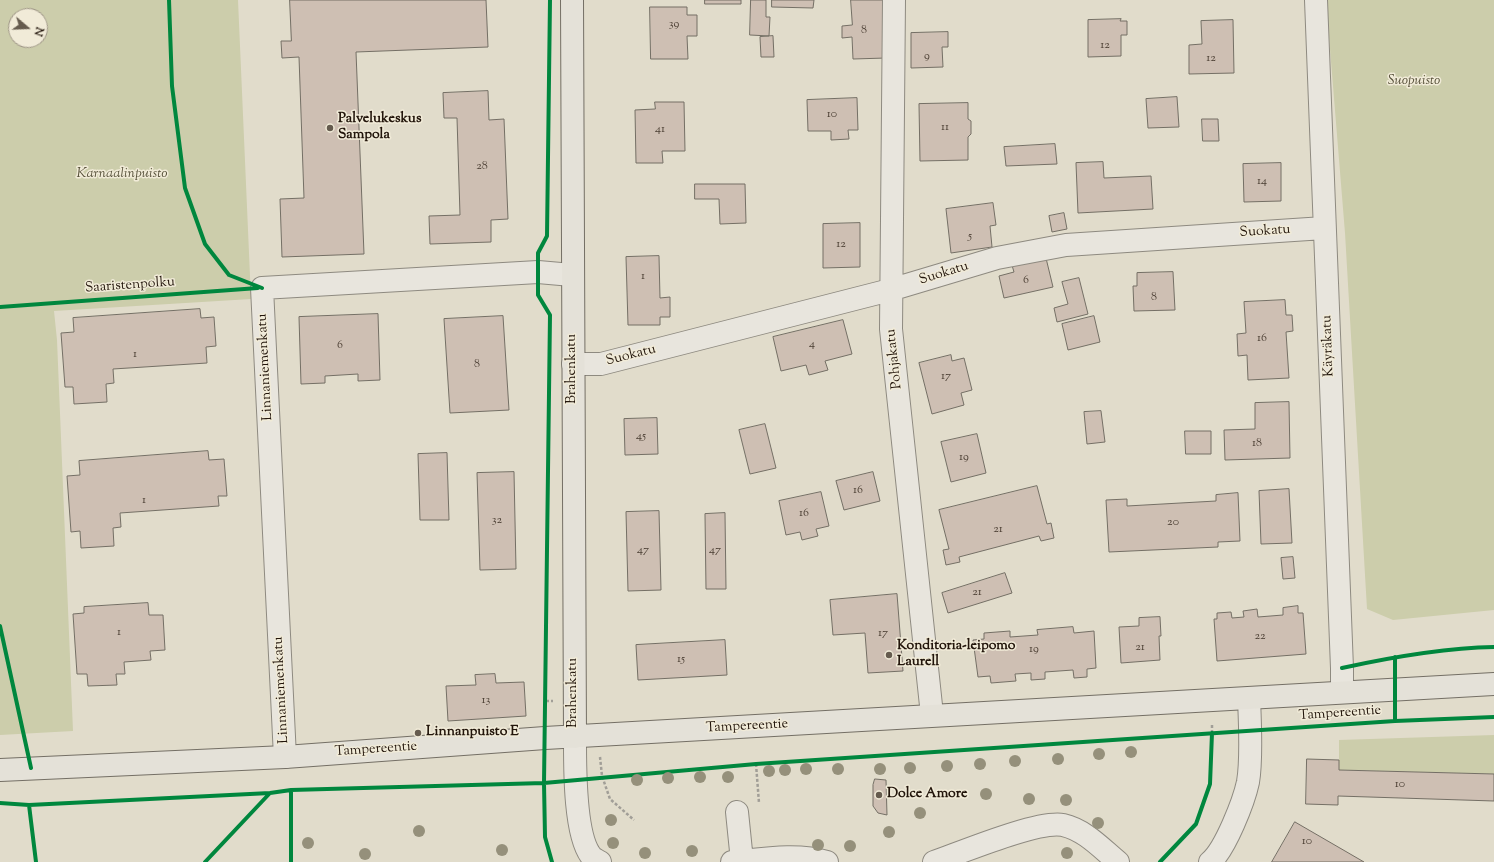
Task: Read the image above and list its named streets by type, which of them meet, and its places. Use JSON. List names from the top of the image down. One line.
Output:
{"streets":{"main road":["Brahenkatu","Tampereentie"],"street":["Suokatu","Käyräkatu","Pohjakatu","Linnaniemenkatu"],"cycle path":["Saaristenpolku"]},"crossings":[["Suokatu","Käyräkatu"],["Suokatu","Pohjakatu"],["Suokatu","Brahenkatu"],["Käyräkatu","Tampereentie"],["Pohjakatu","Tampereentie"],["Linnaniemenkatu","Brahenkatu"],["Linnaniemenkatu","Tampereentie"],["Brahenkatu","Tampereentie"]],"parks":["Suopuisto","Karnaalinpuisto"],"places":["Palvelukeskus Sampola","Konditoria-leipomo Laurell","Linnanpuisto E","Dolce Amore"],"house_numbers":["39","8","12","9","12","10","11","41","28","14","5","12","1","6","8","16","4","6","1","8","17","45","18","19","16","1","16","32","20","21","47","47","21","1","17","22","21","19","15","13","10","10"],"north":"right"}
